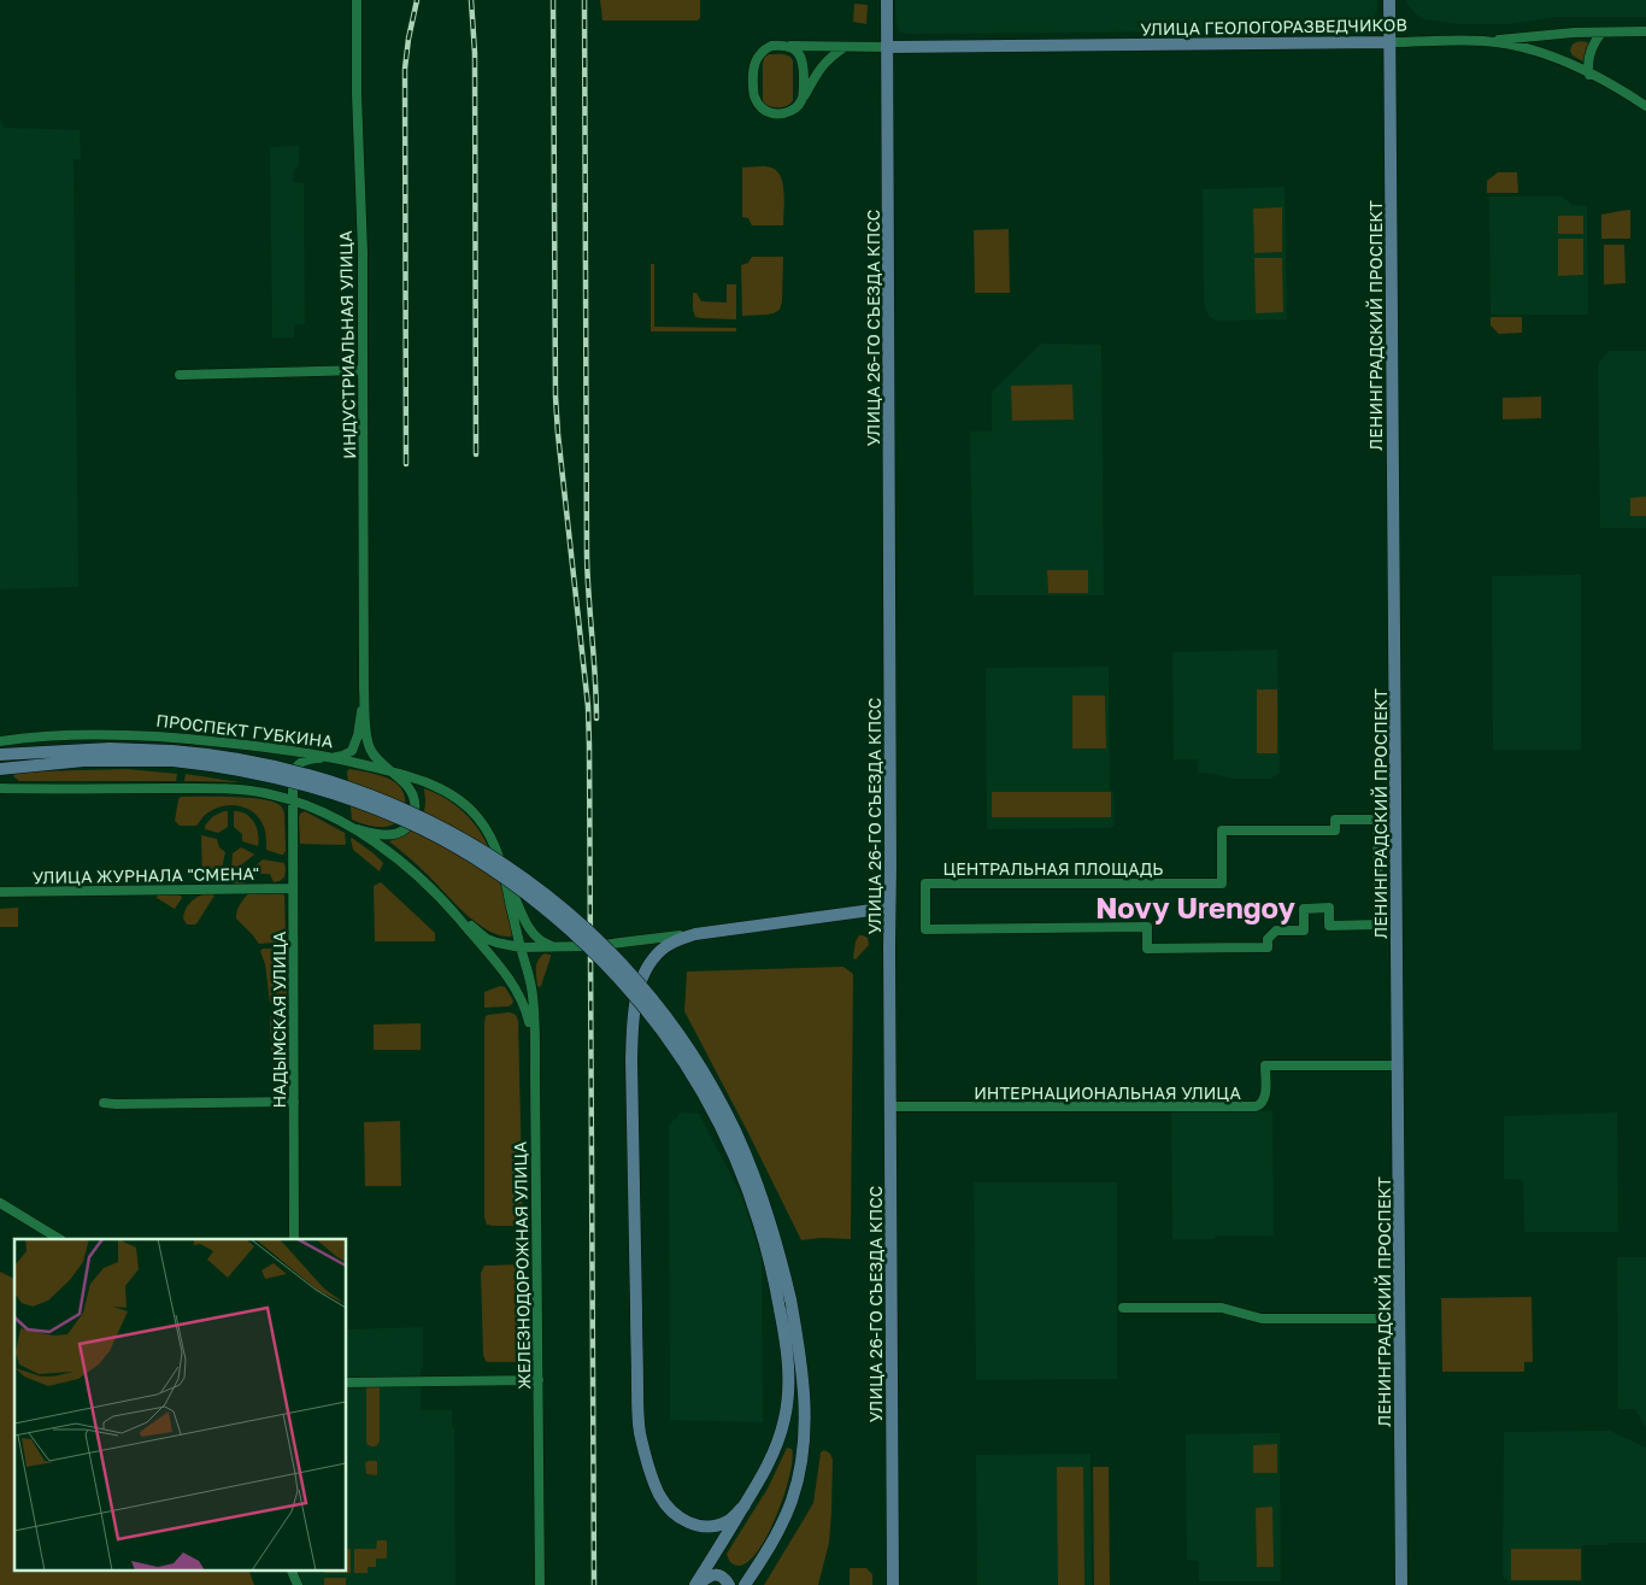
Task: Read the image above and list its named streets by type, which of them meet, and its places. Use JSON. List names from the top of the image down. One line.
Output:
{"streets":{"main road":["УЛИЦА ГЕОЛОГОРАЗВЕДЧИКОВ","ЛЕНИНГРАДСКИЙ ПРОСПЕКТ","УЛИЦА 26-ГО СЪЕЗДА КПСС"],"street":["ИНДУСТРИАЛЬНАЯ УЛИЦА","ПРОСПЕКТ ГУБКИНА","ЦЕНТРАЛЬНАЯ ПЛОЩАДЬ","УЛИЦА ЖУРНАЛА \"СМЕНА\"","НАДЫМСКАЯ УЛИЦА","ИНТЕРНАЦИОНАЛЬНАЯ УЛИЦА","ЖЕЛЕЗНОДОРОЖНАЯ УЛИЦА"]},"crossings":[["УЛИЦА ГЕОЛОГОРАЗВЕДЧИКОВ","ЛЕНИНГРАДСКИЙ ПРОСПЕКТ"],["УЛИЦА ГЕОЛОГОРАЗВЕДЧИКОВ","УЛИЦА 26-ГО СЪЕЗДА КПСС"],["ЛЕНИНГРАДСКИЙ ПРОСПЕКТ","ИНТЕРНАЦИОНАЛЬНАЯ УЛИЦА"],["УЛИЦА 26-ГО СЪЕЗДА КПСС","ИНТЕРНАЦИОНАЛЬНАЯ УЛИЦА"],["ИНДУСТРИАЛЬНАЯ УЛИЦА","ПРОСПЕКТ ГУБКИНА"],["ИНДУСТРИАЛЬНАЯ УЛИЦА","НАДЫМСКАЯ УЛИЦА"],["ПРОСПЕКТ ГУБКИНА","НАДЫМСКАЯ УЛИЦА"],["ПРОСПЕКТ ГУБКИНА","ЖЕЛЕЗНОДОРОЖНАЯ УЛИЦА"],["УЛИЦА ЖУРНАЛА \"СМЕНА\"","НАДЫМСКАЯ УЛИЦА"]],"districts":["Novy Urengoy"]}
